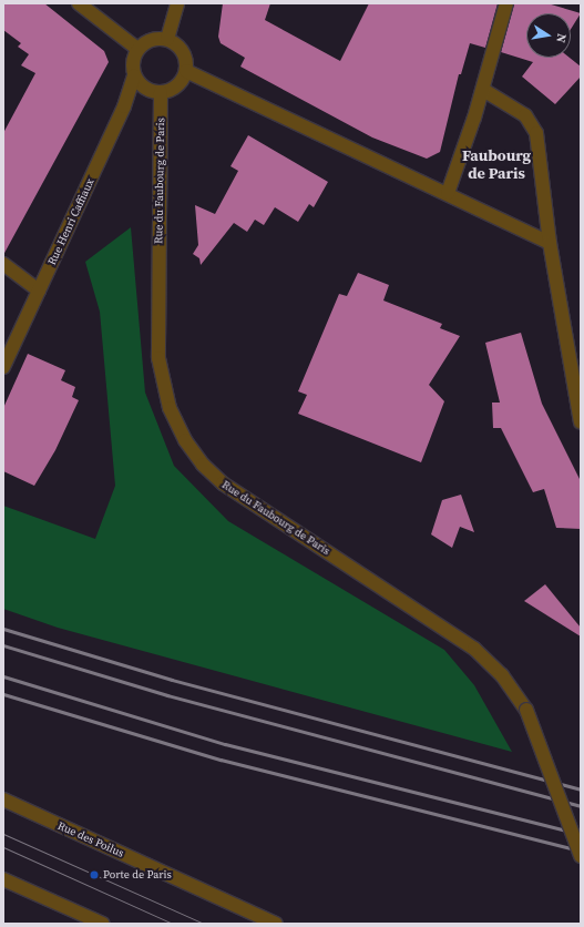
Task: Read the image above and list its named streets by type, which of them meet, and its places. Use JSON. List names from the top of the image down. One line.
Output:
{"streets":{"street":["Rue du Faubourg de Paris","Rue Henri Caffiaux","Rue des Poilus"]},"crossings":[["Rue du Faubourg de Paris","Rue Henri Caffiaux"]],"districts":["Faubourg de Paris"],"places":["Porte de Paris"],"north":"right"}
